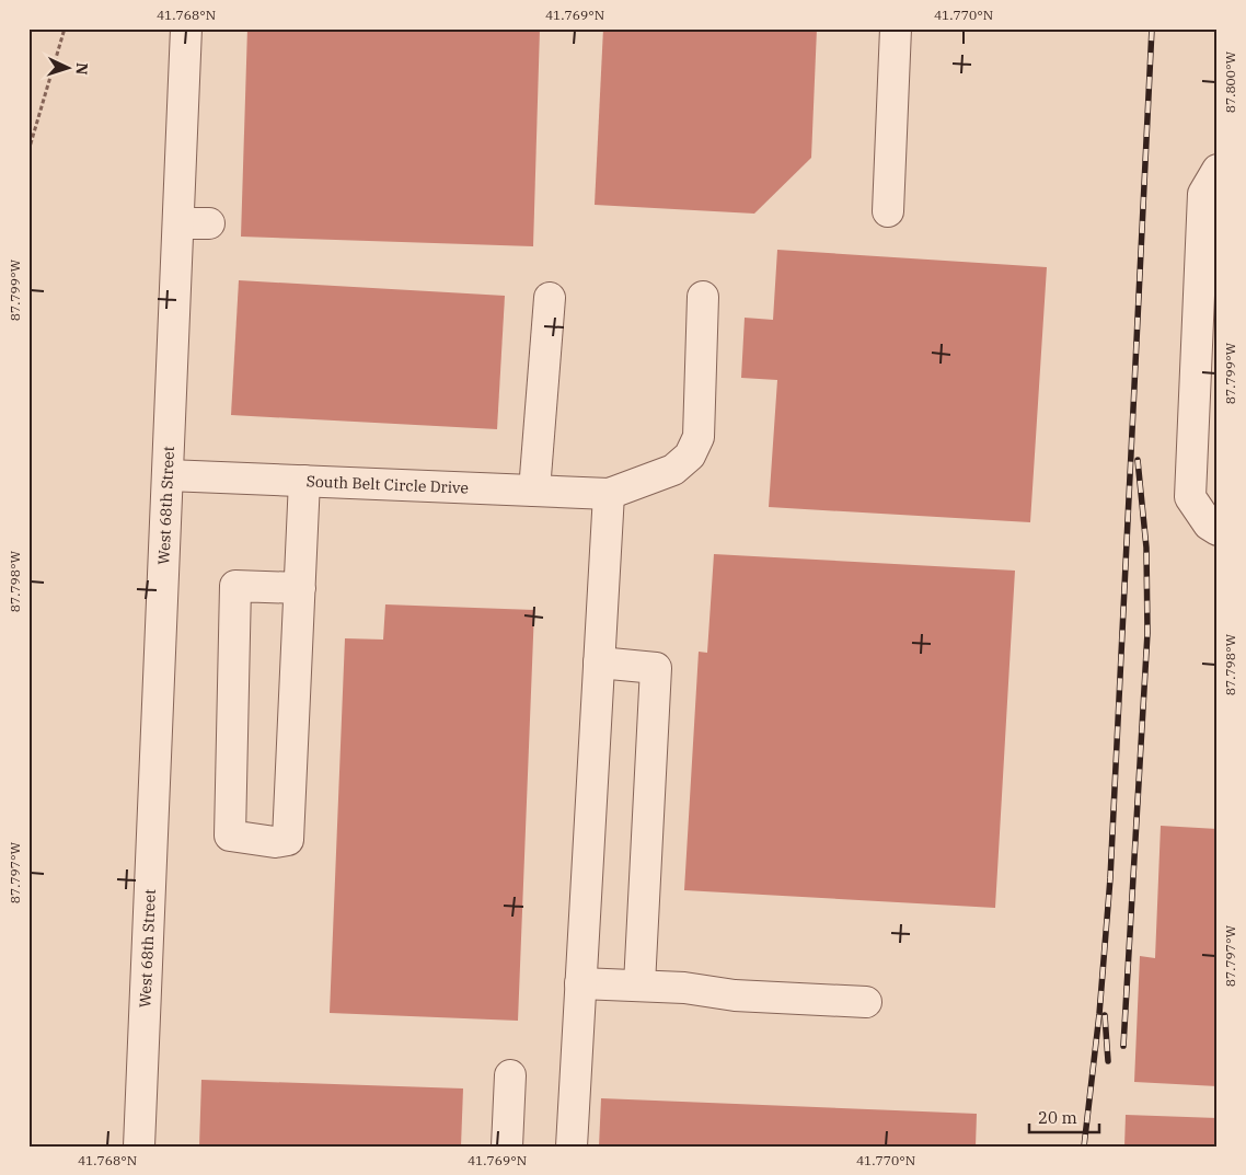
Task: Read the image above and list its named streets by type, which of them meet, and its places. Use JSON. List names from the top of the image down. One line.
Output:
{"streets":{"street":["South Belt Circle Drive","West 68th Street"]},"crossings":[["South Belt Circle Drive","West 68th Street"]],"scale_bar":"20 m","north":"right","coordinates":["41.768°N","41.769°N","41.770°N","87.800°W","87.799°W","87.798°W","87.797°W"]}
